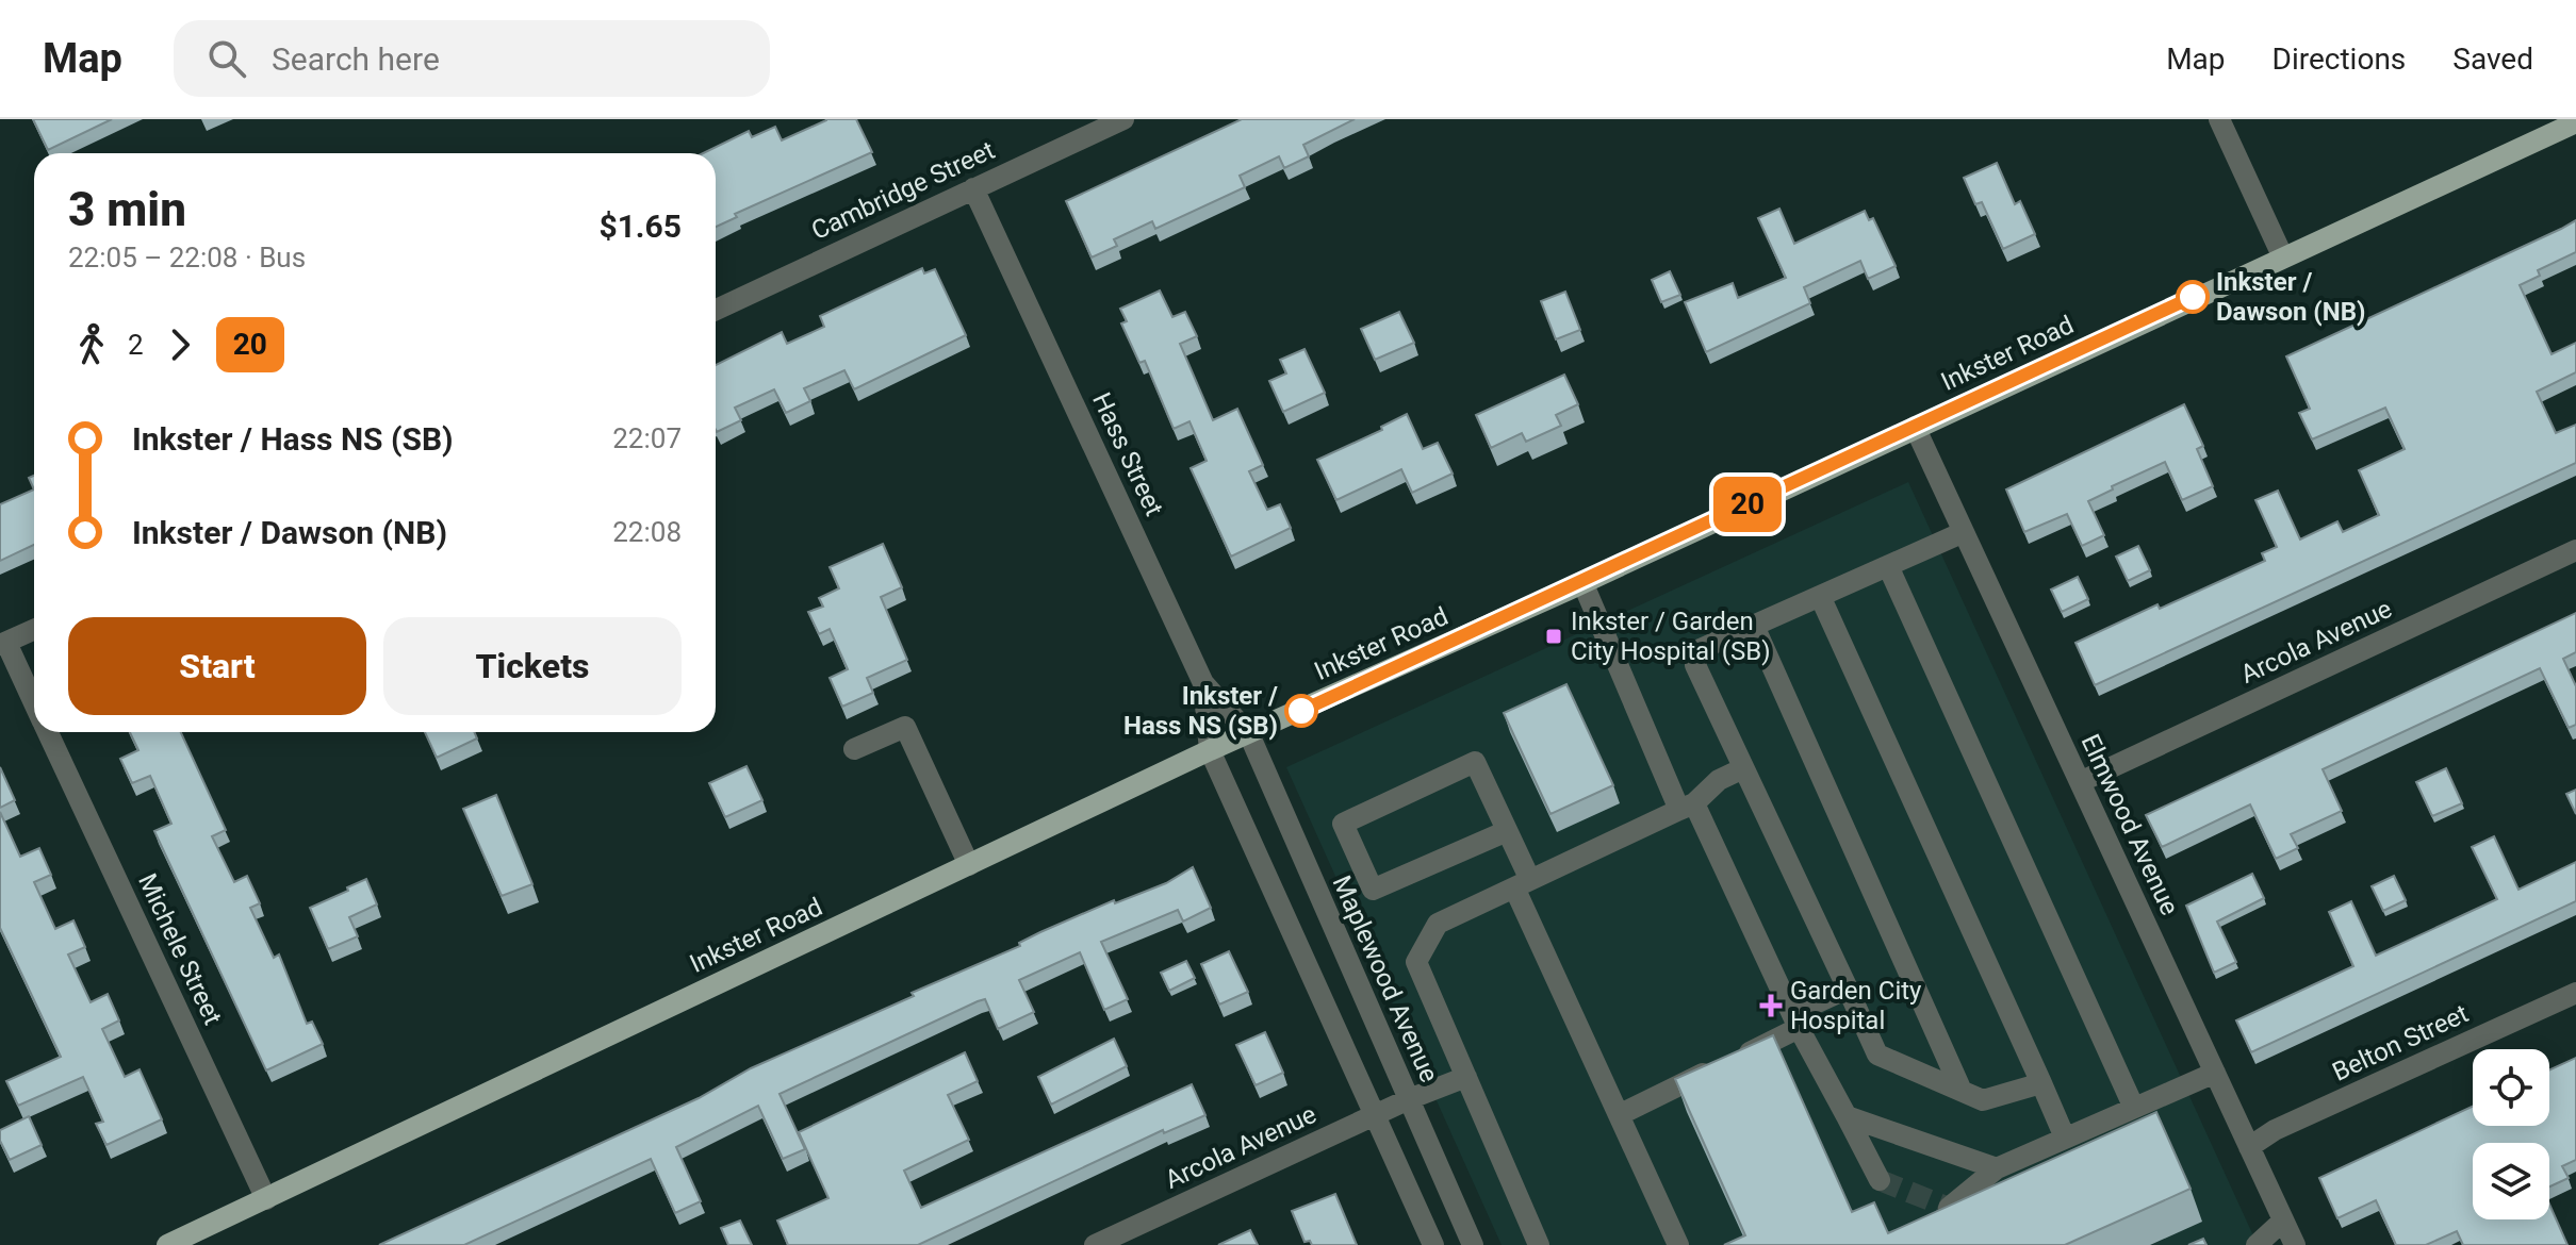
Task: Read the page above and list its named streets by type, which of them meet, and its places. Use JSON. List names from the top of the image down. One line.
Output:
{"streets":{"main road":["Inkster Road"],"street":["Cambridge Street","Hass Street","Arcola Avenue","Elmwood Avenue","Michele Street","Maplewood Avenue","Belton Street"]},"crossings":[["Cambridge Street","Hass Street"],["Inkster Road","Hass Street"],["Inkster Road","Elmwood Avenue"],["Inkster Road","Michele Street"],["Inkster Road","Maplewood Avenue"],["Hass Street","Maplewood Avenue"],["Arcola Avenue","Elmwood Avenue"],["Arcola Avenue","Maplewood Avenue"],["Elmwood Avenue","Belton Street"]],"places":{"other":["Inkster / Dawson (NB)","Inkster / Hass NS (SB)"],"transit":["Inkster / Garden City Hospital (SB)"],"health":["Garden City Hospital"]},"lines":["bus line 20"],"page":{"header":"Map","search":"Search here","nav":["Map","Directions","Saved"],"on_map":"20","heading":["3 min","22:05 – 22:08 · Bus","$1.65"],"legs":["2","20"],"list":[{"name":"Inkster / Hass NS (SB)","value":"22:07"},{"name":"Inkster / Dawson (NB)","value":"22:08"}],"buttons":["Start","Tickets"]}}
